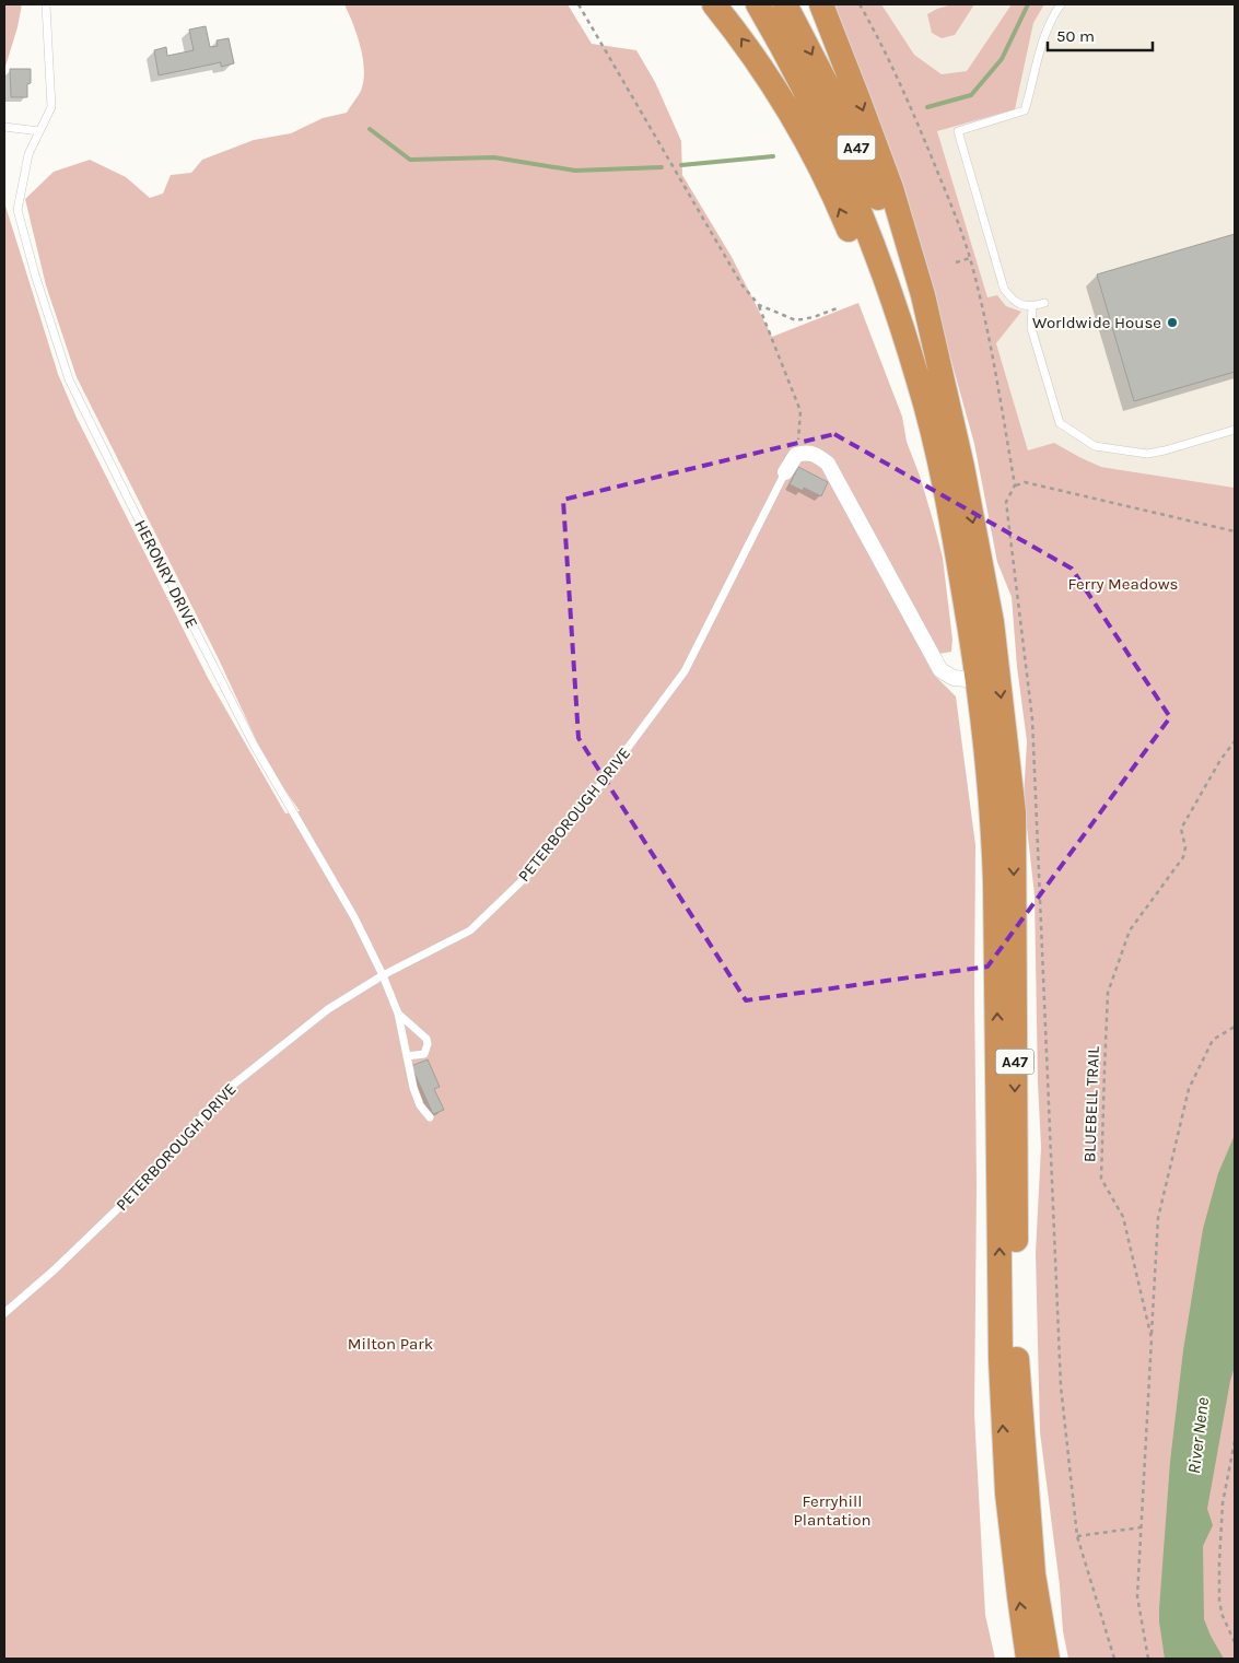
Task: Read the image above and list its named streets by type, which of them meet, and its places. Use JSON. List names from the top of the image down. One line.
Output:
{"streets":{"highway":["A47"],"lane":["HERONRY DRIVE","PETERBOROUGH DRIVE"],"path":["BLUEBELL TRAIL"]},"crossings":[["HERONRY DRIVE","PETERBOROUGH DRIVE"]],"water":["River Nene"],"parks":["Ferry Meadows","Milton Park","Ferryhill Plantation"],"places":["Worldwide House"],"scale_bar":"50 m"}
